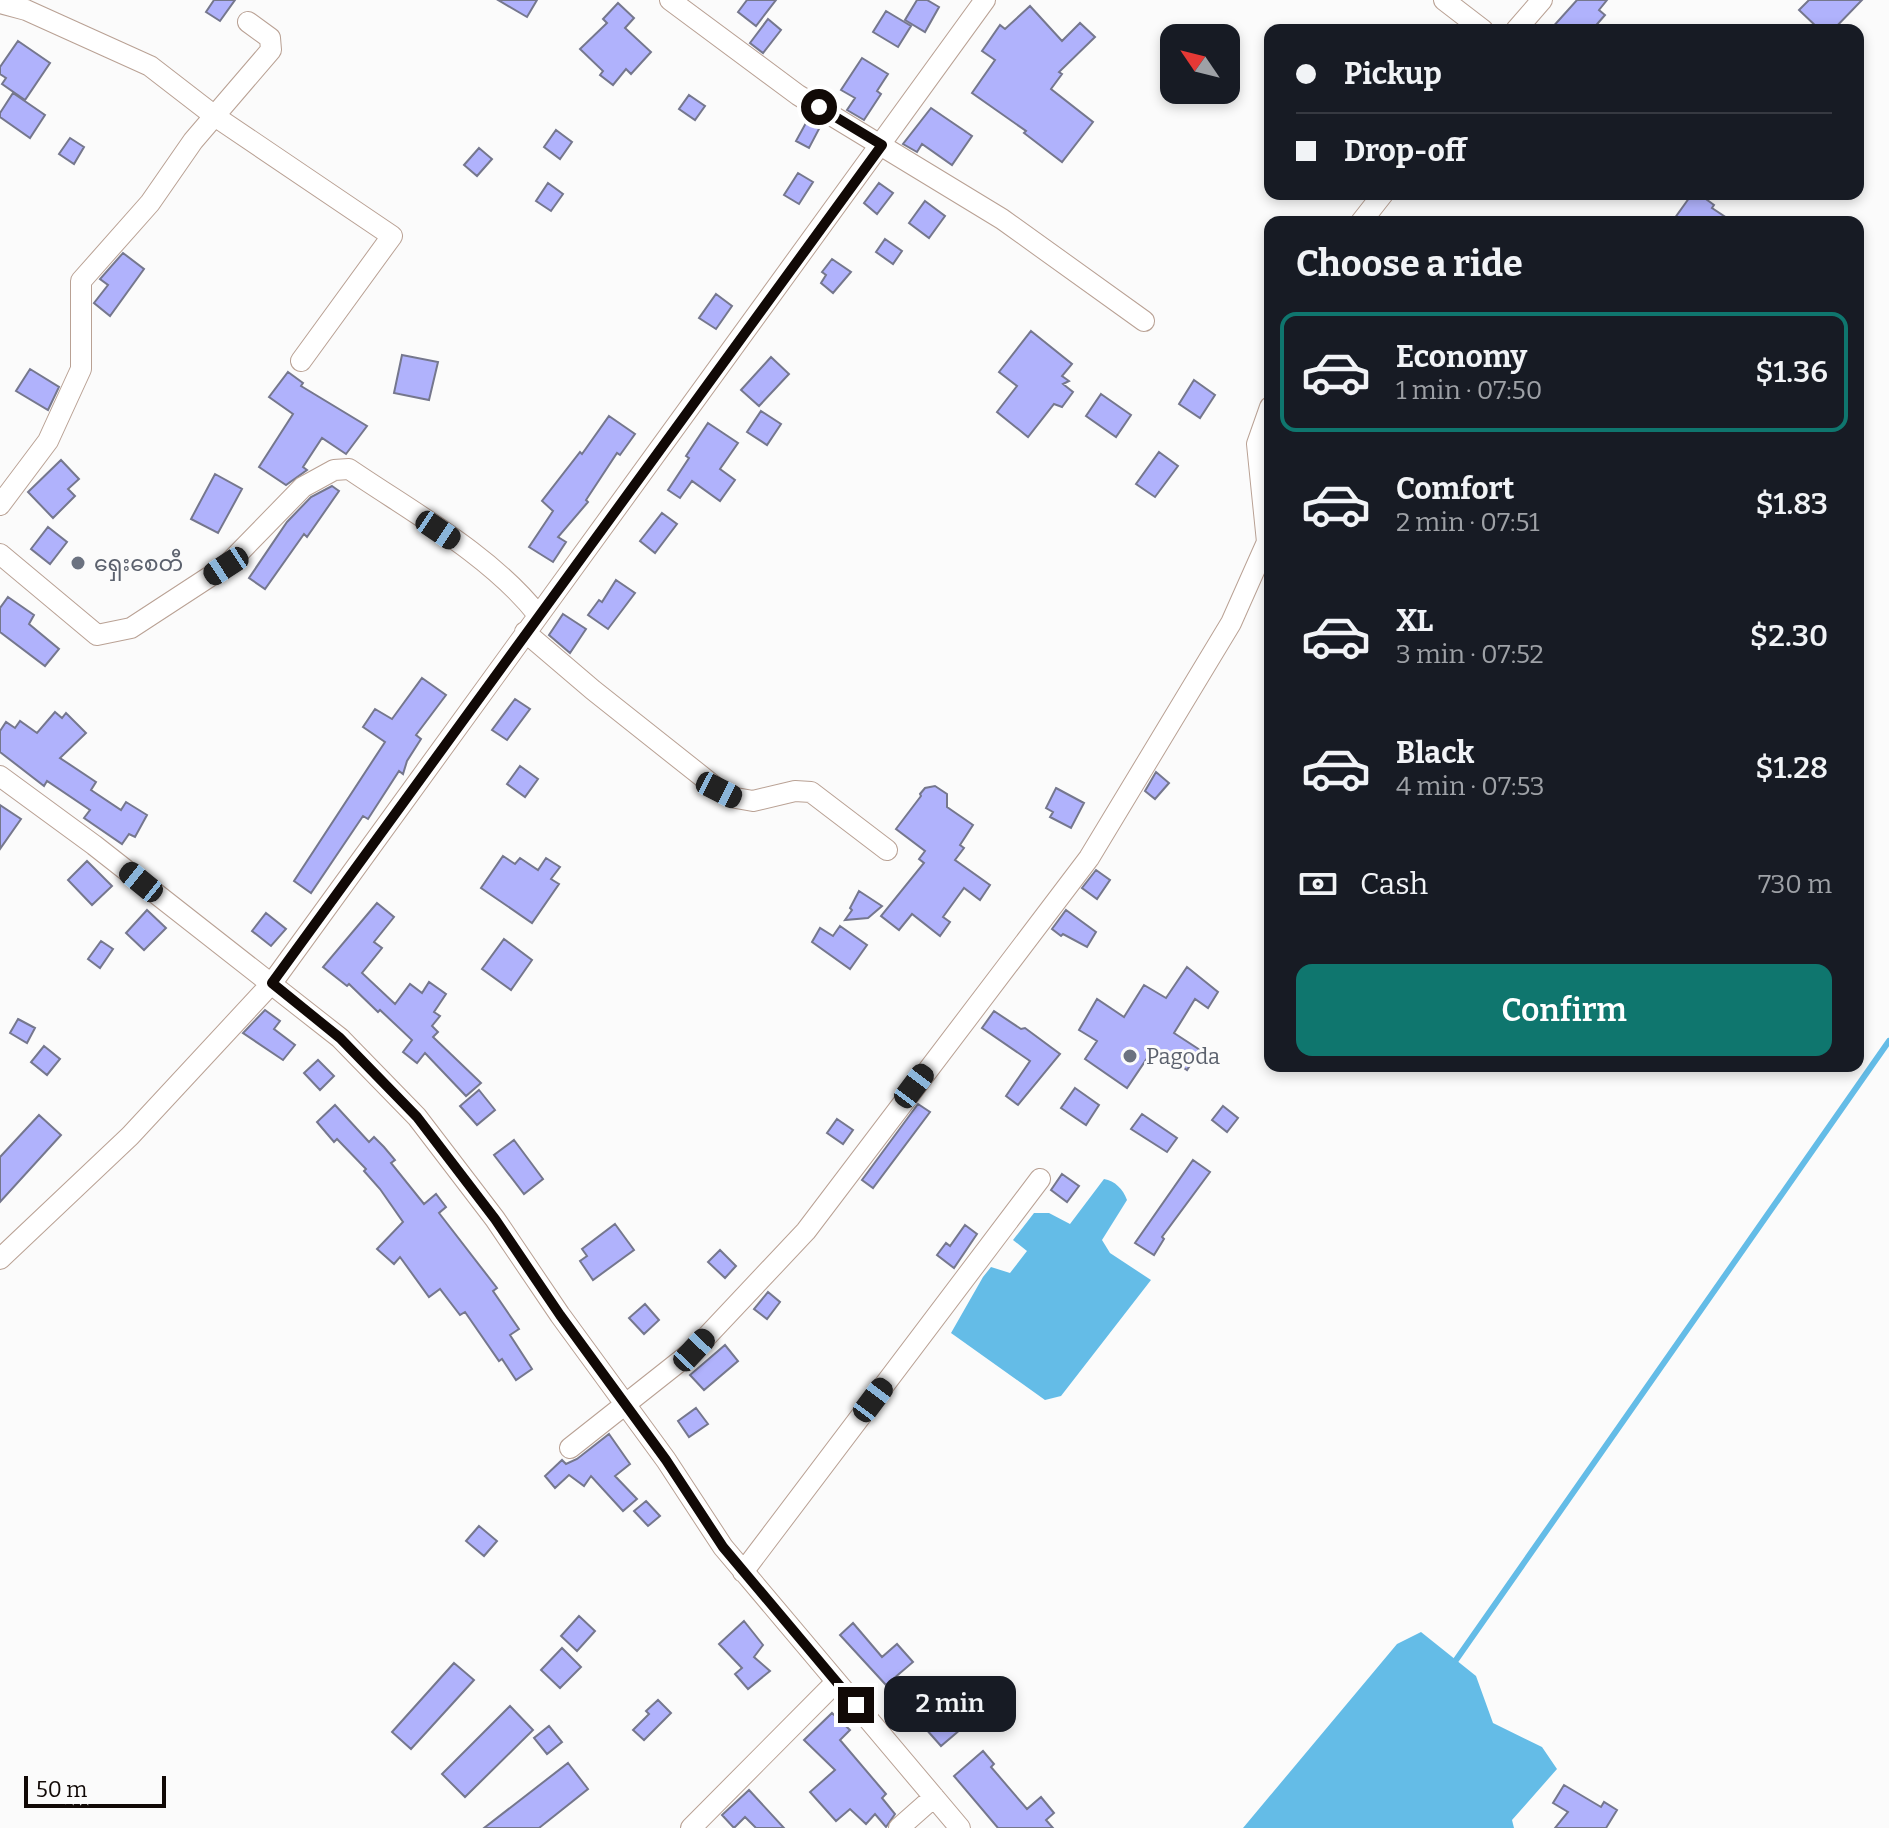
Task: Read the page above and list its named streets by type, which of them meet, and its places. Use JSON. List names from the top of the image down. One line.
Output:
{"places":["ရှေးစေတီ","Pagoda"],"scale_bar":"50 m","north":"top left","page":{"banner":["Pickup","Drop-off"],"heading":"Choose a ride","list":[{"name":"Economy","note":"1 min · 07:50","value":"$1.36"},{"name":"Comfort","note":"2 min · 07:51","value":"$1.83"},{"name":"XL","note":"3 min · 07:52","value":"$2.30"},{"name":"Black","note":"4 min · 07:53","value":"$1.28"}],"pay":["Cash","730 m"],"buttons":"Confirm","bubble":"2 min","scale":"50 m"}}
